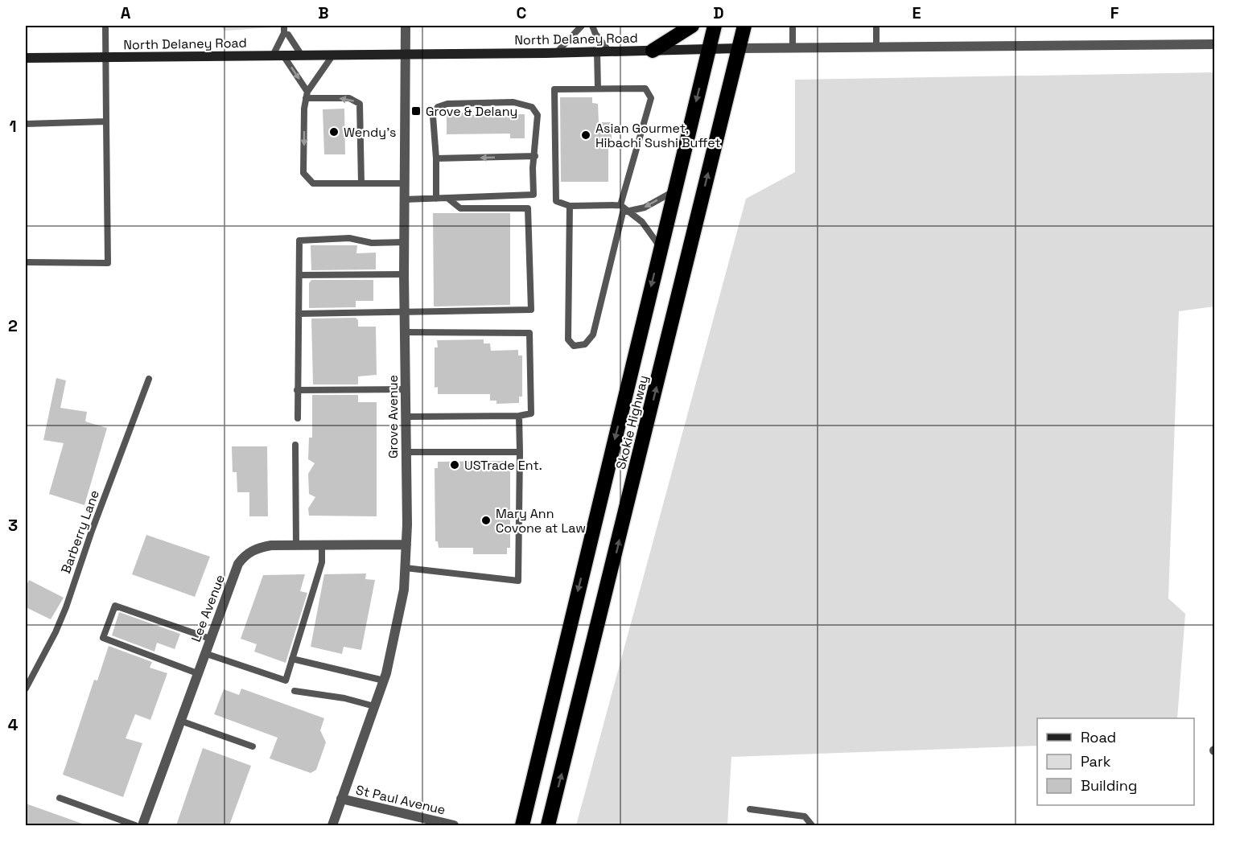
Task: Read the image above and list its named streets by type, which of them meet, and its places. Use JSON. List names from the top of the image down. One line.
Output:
{"streets":{"highway":["Skokie Highway"],"street":["North Delaney Road","Grove Avenue","Lee Avenue","St Paul Avenue"],"lane":["Barberry Lane"]},"crossings":[["North Delaney Road","Grove Avenue"],["North Delaney Road","Skokie Highway"],["Grove Avenue","Lee Avenue"],["Grove Avenue","St Paul Avenue"]],"places":{"transit":["Grove & Delany"],"other":["Wendy's","Asian Gourmet, Hibachi Sushi Buffet","USTrade Ent.","Mary Ann Covone at Law"]},"legend":["Road","Park","Building"],"grid":{"columns":["A","B","C","D","E","F"],"rows":["1","2","3","4"]}}
